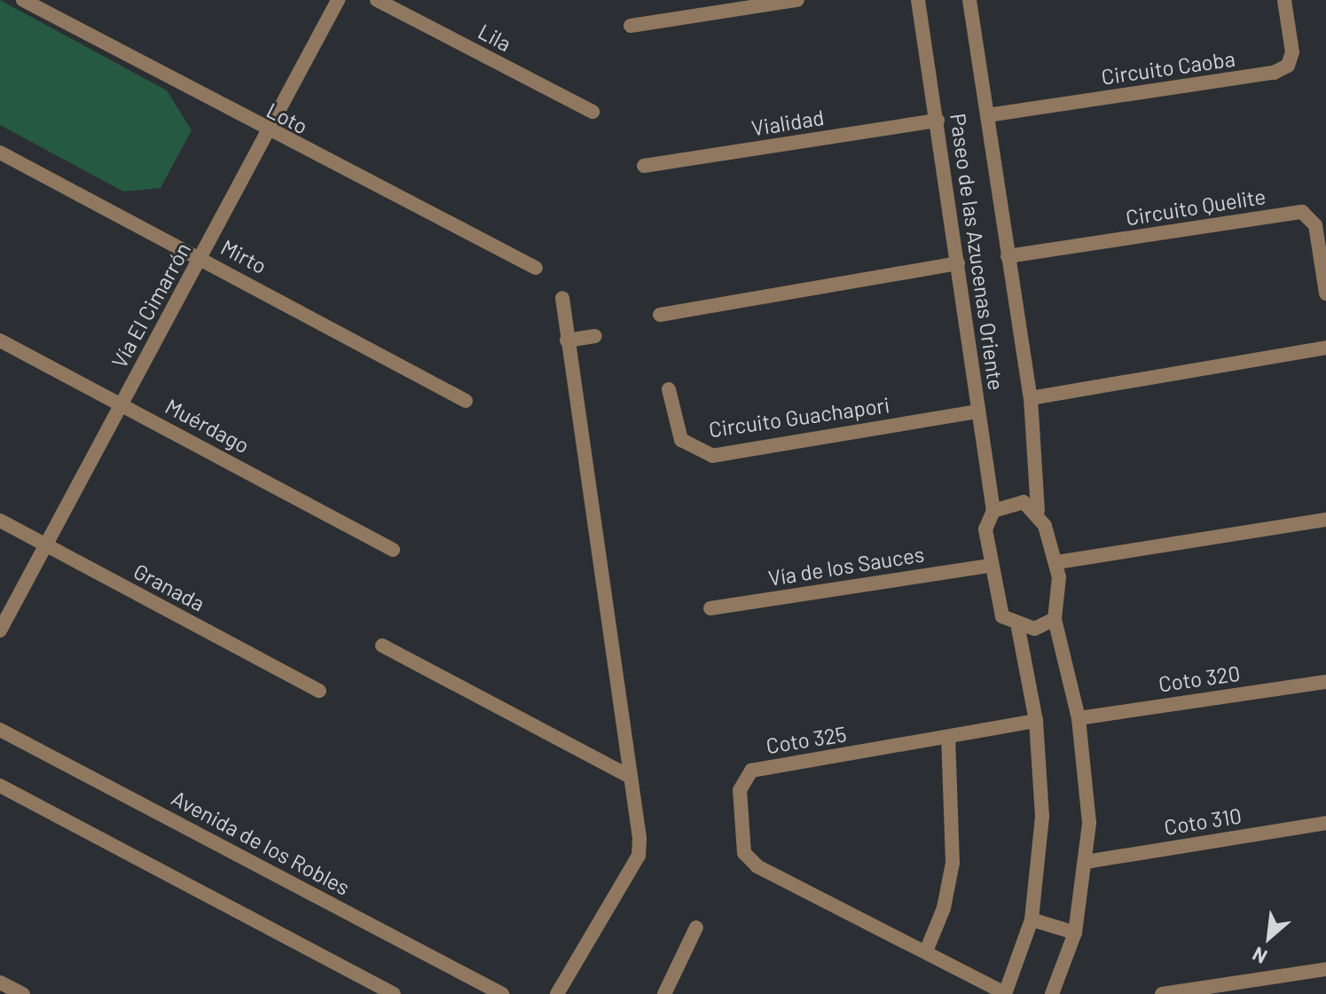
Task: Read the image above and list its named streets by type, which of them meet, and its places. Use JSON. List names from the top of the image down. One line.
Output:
{"streets":{"street":["Lila","Circuito Caoba","Loto","Vialidad","Circuito Quelite","Paseo de las Azucenas Oriente","Mirto","Vía El Cimarrón","Circuito Guachapori","Muérdago","Vía de los Sauces","Granada","Coto 320","Coto 325","Coto 310","Avenida de los Robles"]},"crossings":[["Circuito Caoba","Paseo de las Azucenas Oriente"],["Loto","Vía El Cimarrón"],["Vialidad","Paseo de las Azucenas Oriente"],["Circuito Quelite","Paseo de las Azucenas Oriente"],["Paseo de las Azucenas Oriente","Circuito Guachapori"],["Mirto","Vía El Cimarrón"],["Vía El Cimarrón","Muérdago"],["Vía El Cimarrón","Granada"]],"north":"bottom left"}
